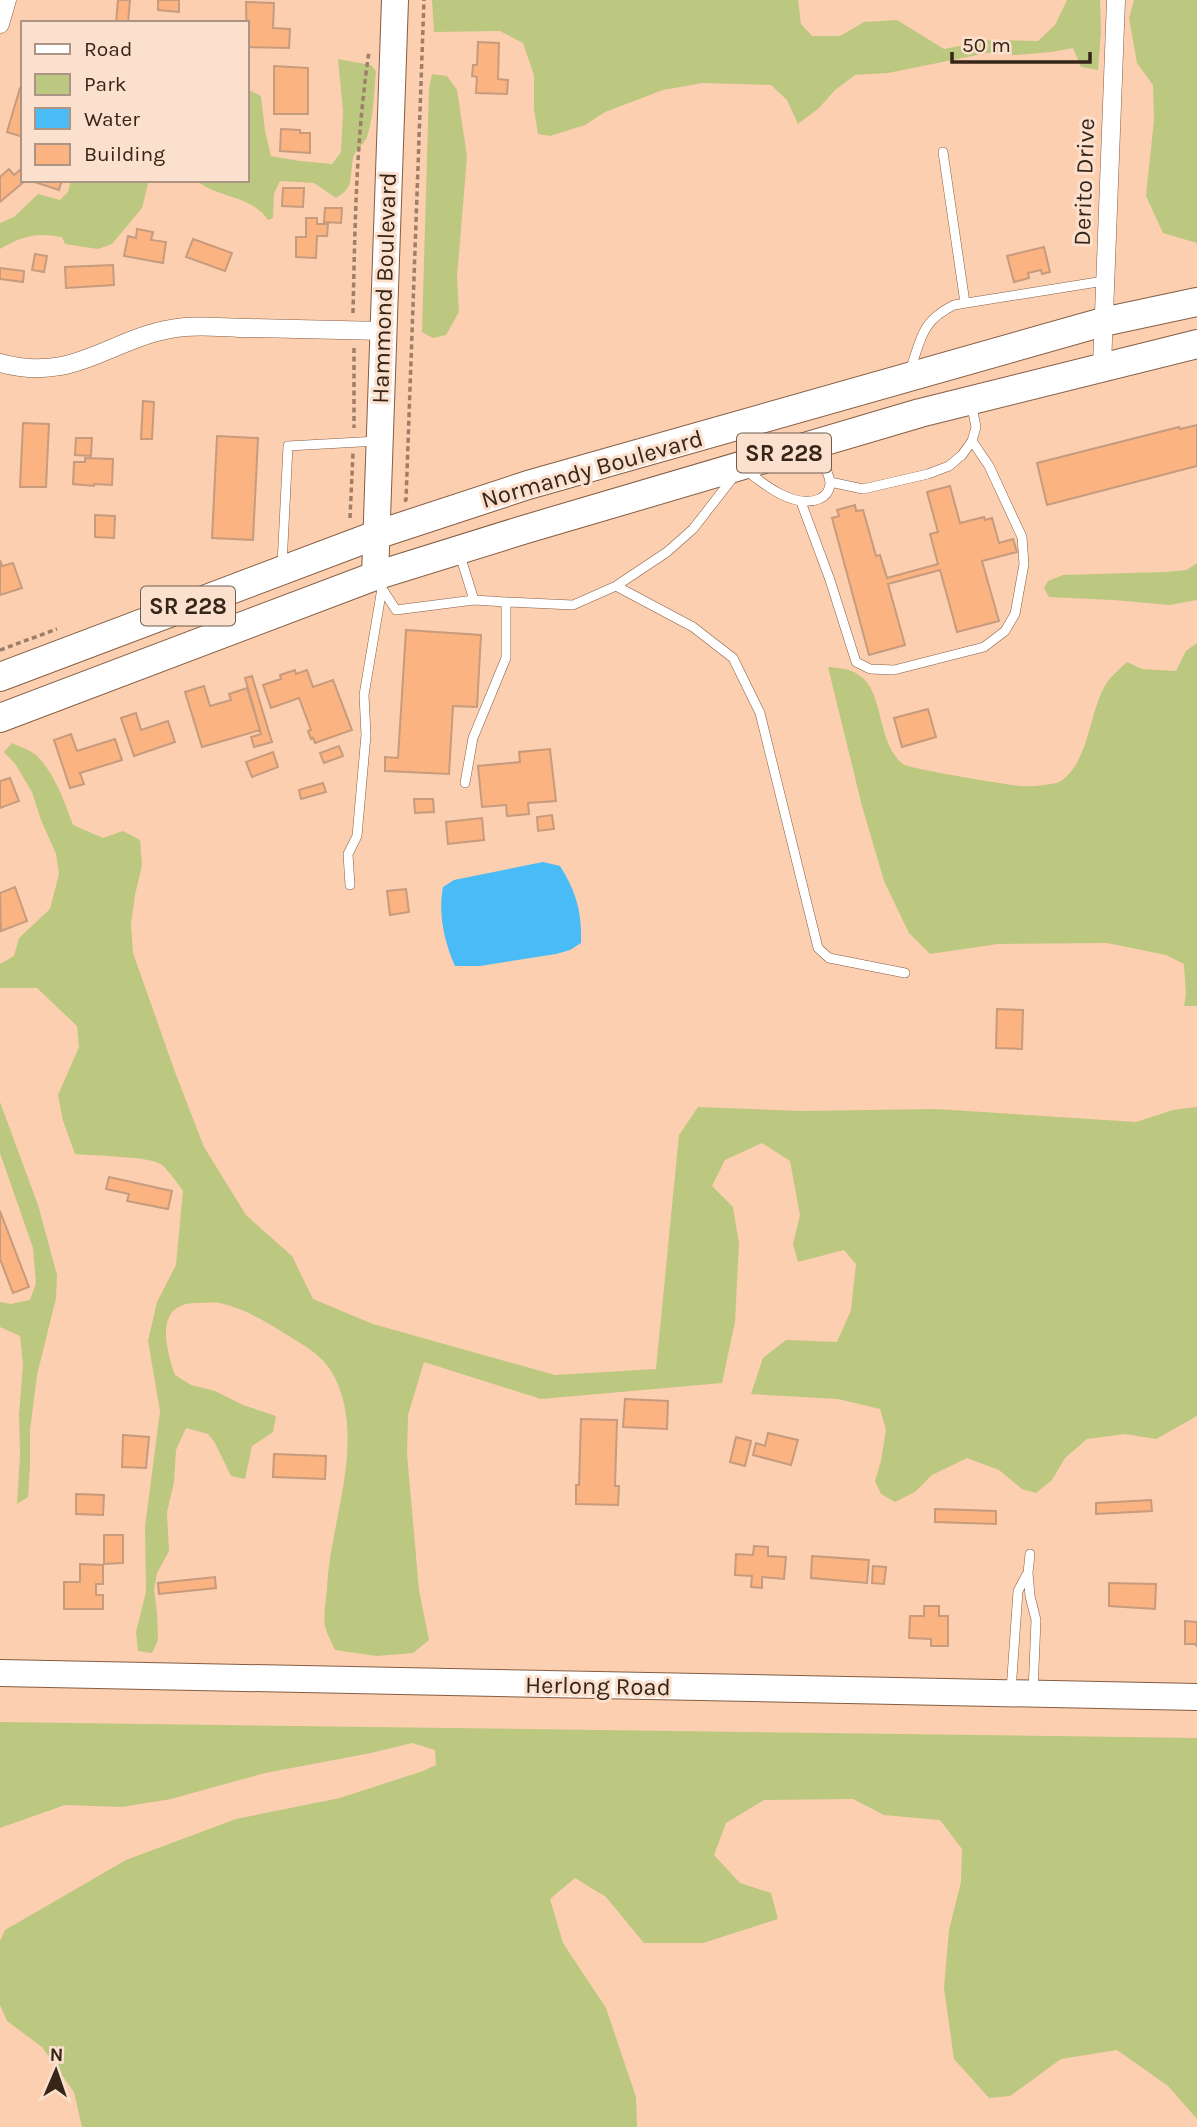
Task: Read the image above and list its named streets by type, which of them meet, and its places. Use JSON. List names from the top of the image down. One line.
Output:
{"streets":{"main road":["SR 228","Normandy Boulevard"],"street":["Derito Drive","Hammond Boulevard","Herlong Road"]},"crossings":[["Derito Drive","Normandy Boulevard"],["Hammond Boulevard","Normandy Boulevard"]],"legend":["Road","Park","Water","Building"],"scale_bar":"50 m","north":"top"}
